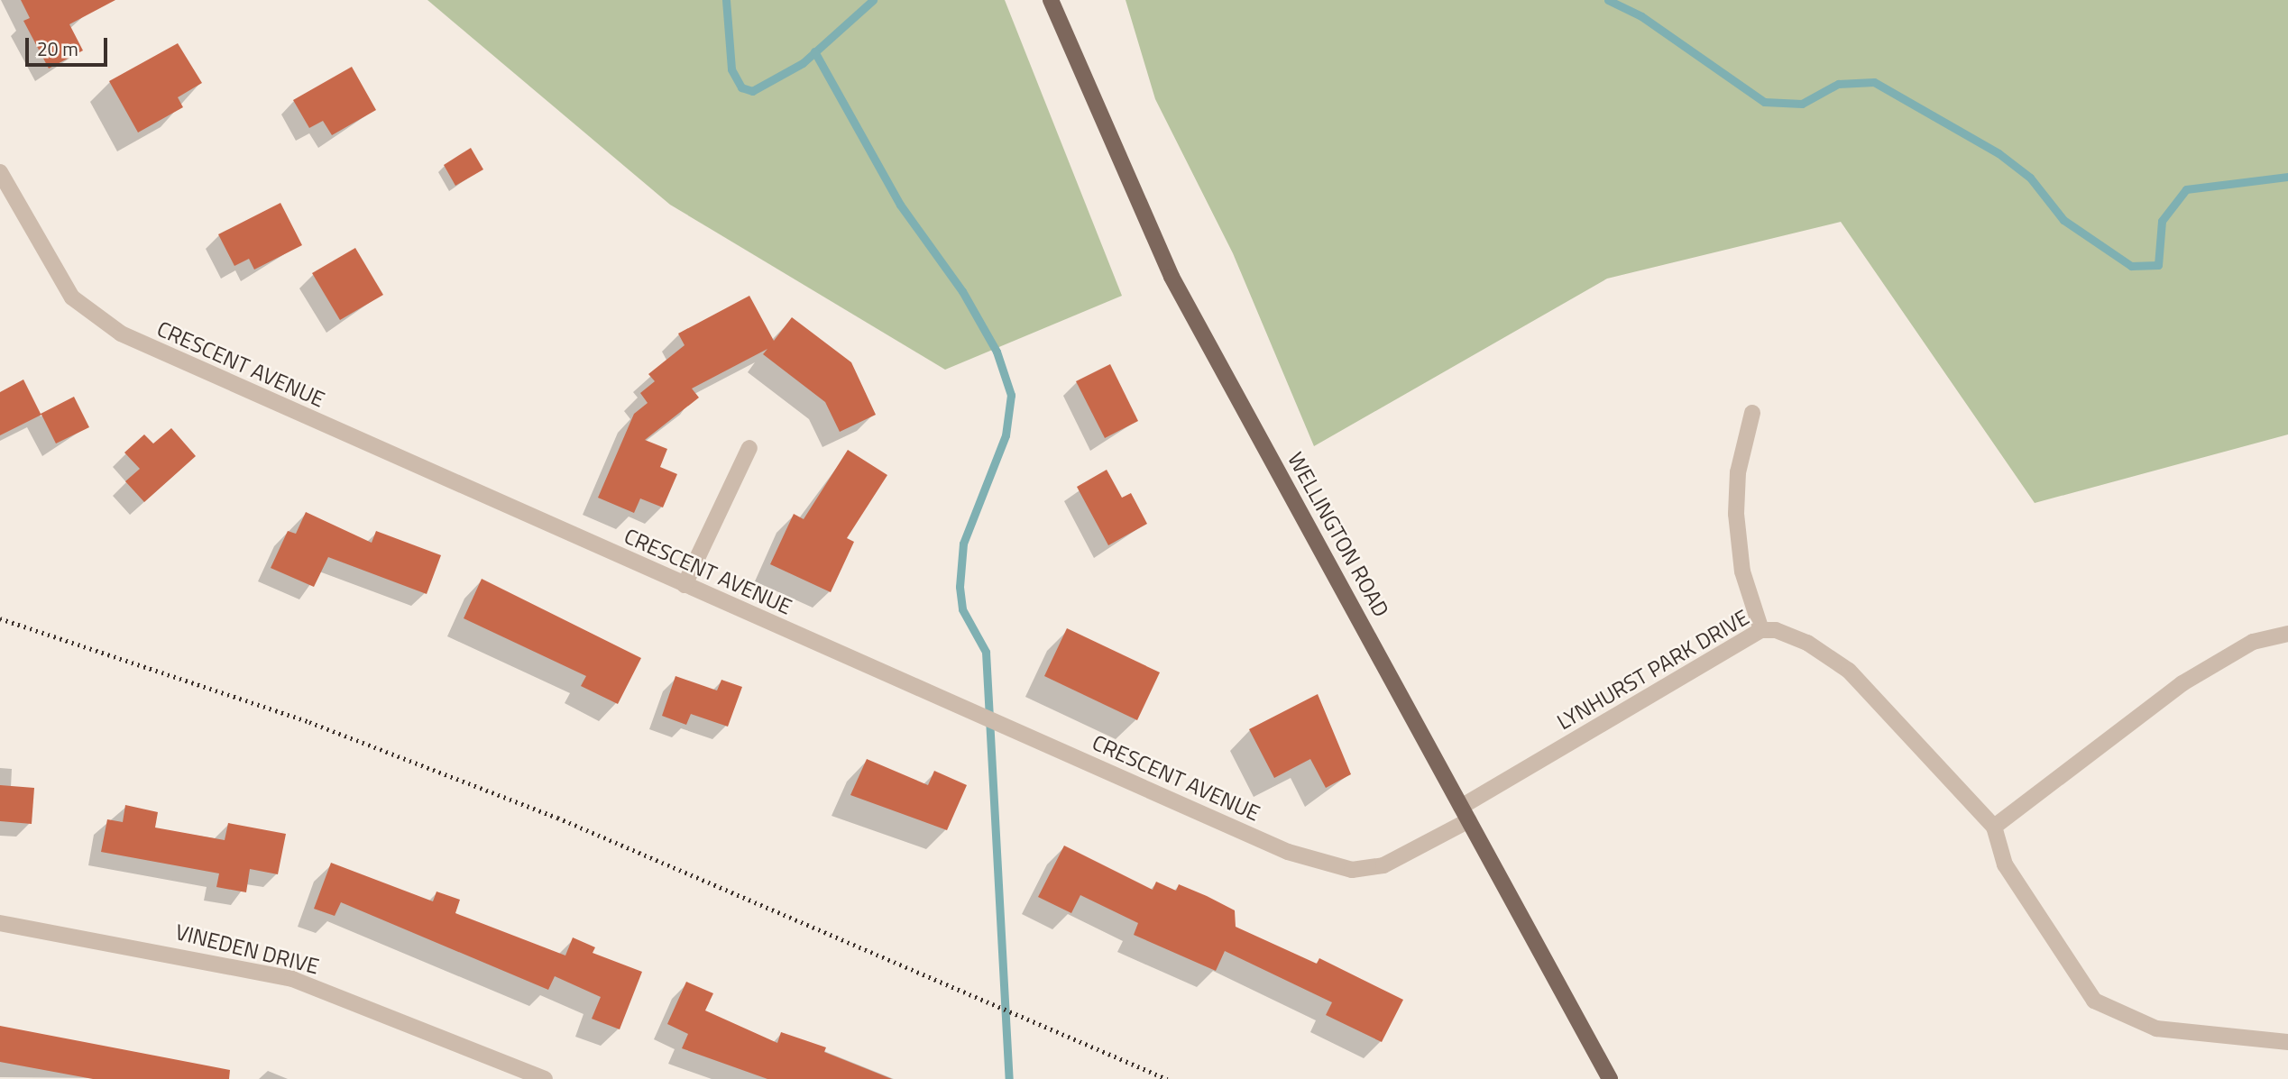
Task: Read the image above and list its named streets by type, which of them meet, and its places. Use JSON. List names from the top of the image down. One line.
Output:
{"streets":{"main road":["WELLINGTON ROAD"],"street":["CRESCENT AVENUE","LYNHURST PARK DRIVE","VINEDEN DRIVE"]},"crossings":[["CRESCENT AVENUE","WELLINGTON ROAD"],["CRESCENT AVENUE","LYNHURST PARK DRIVE"],["WELLINGTON ROAD","LYNHURST PARK DRIVE"]],"scale_bar":"20 m"}
